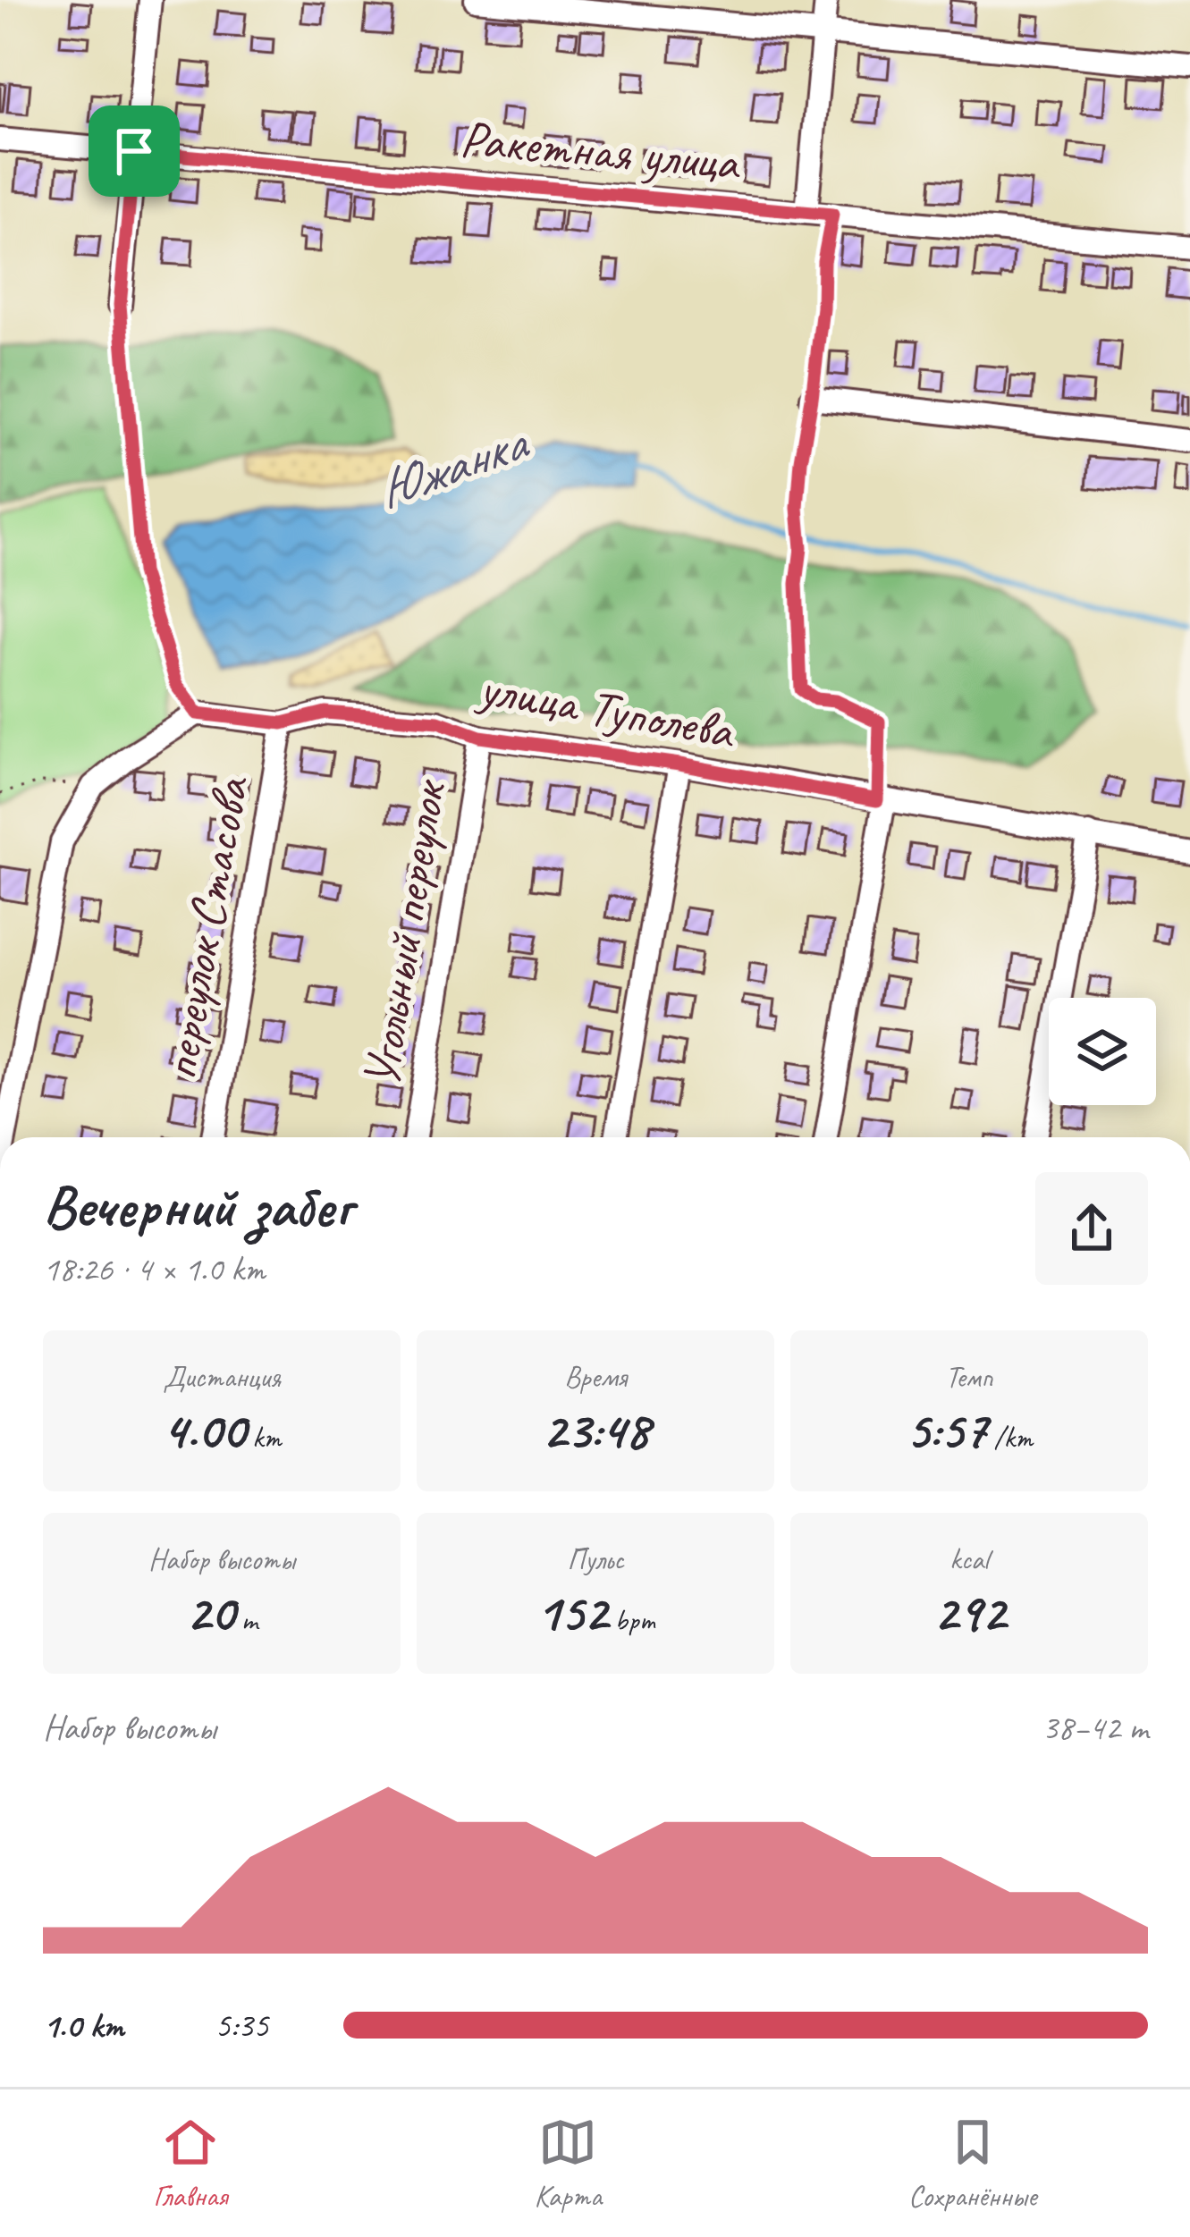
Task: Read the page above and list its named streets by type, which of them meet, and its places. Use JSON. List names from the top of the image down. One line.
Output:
{"streets":{"street":["Ракетная улица","улица Туполева","переулок Стасова","Угольный переулок"]},"crossings":[["улица Туполева","переулок Стасова"],["улица Туполева","Угольный переулок"]],"water":["Южанка"],"page":{"heading":["Вечерний забег","18:26 · 4 × 1.0 km"],"stats":[["Дистанция","4.00 km"],["Время","23:48"],["Темп","5:57 /km"],["Набор высоты","20 m"],["Пульс","152 bpm"],["kcal","292"]],"chart":["Набор высоты","38–42 m"],"list":[{"name":"1.0 km","note":"5:35"}],"tabs":["Главная","Карта","Сохранённые"]}}
